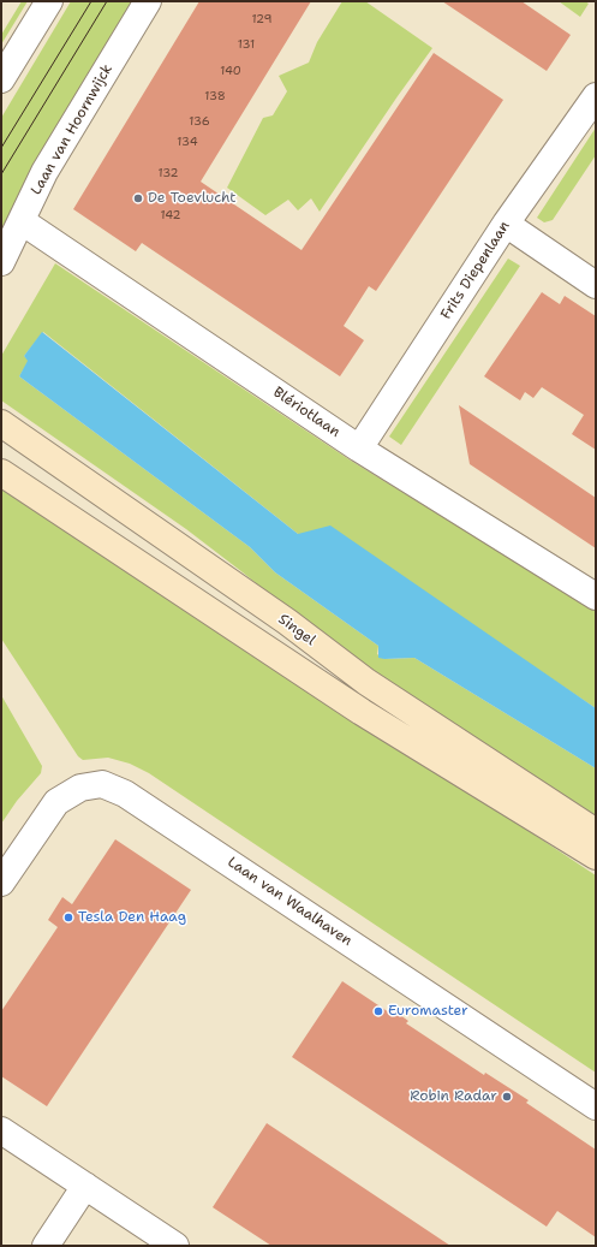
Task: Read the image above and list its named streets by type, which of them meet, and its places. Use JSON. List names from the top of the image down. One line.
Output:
{"streets":{"main road":["Singel"],"street":["Laan van Hoornwijck","Frits Diepenlaan","Blériotlaan","Laan van Waalhaven"]},"crossings":[["Laan van Hoornwijck","Blériotlaan"],["Frits Diepenlaan","Blériotlaan"]],"places":["De Toevlucht","Tesla Den Haag","Euromaster","Robin Radar"],"house_numbers":["129","131","140","138","136","134","132","142"]}
